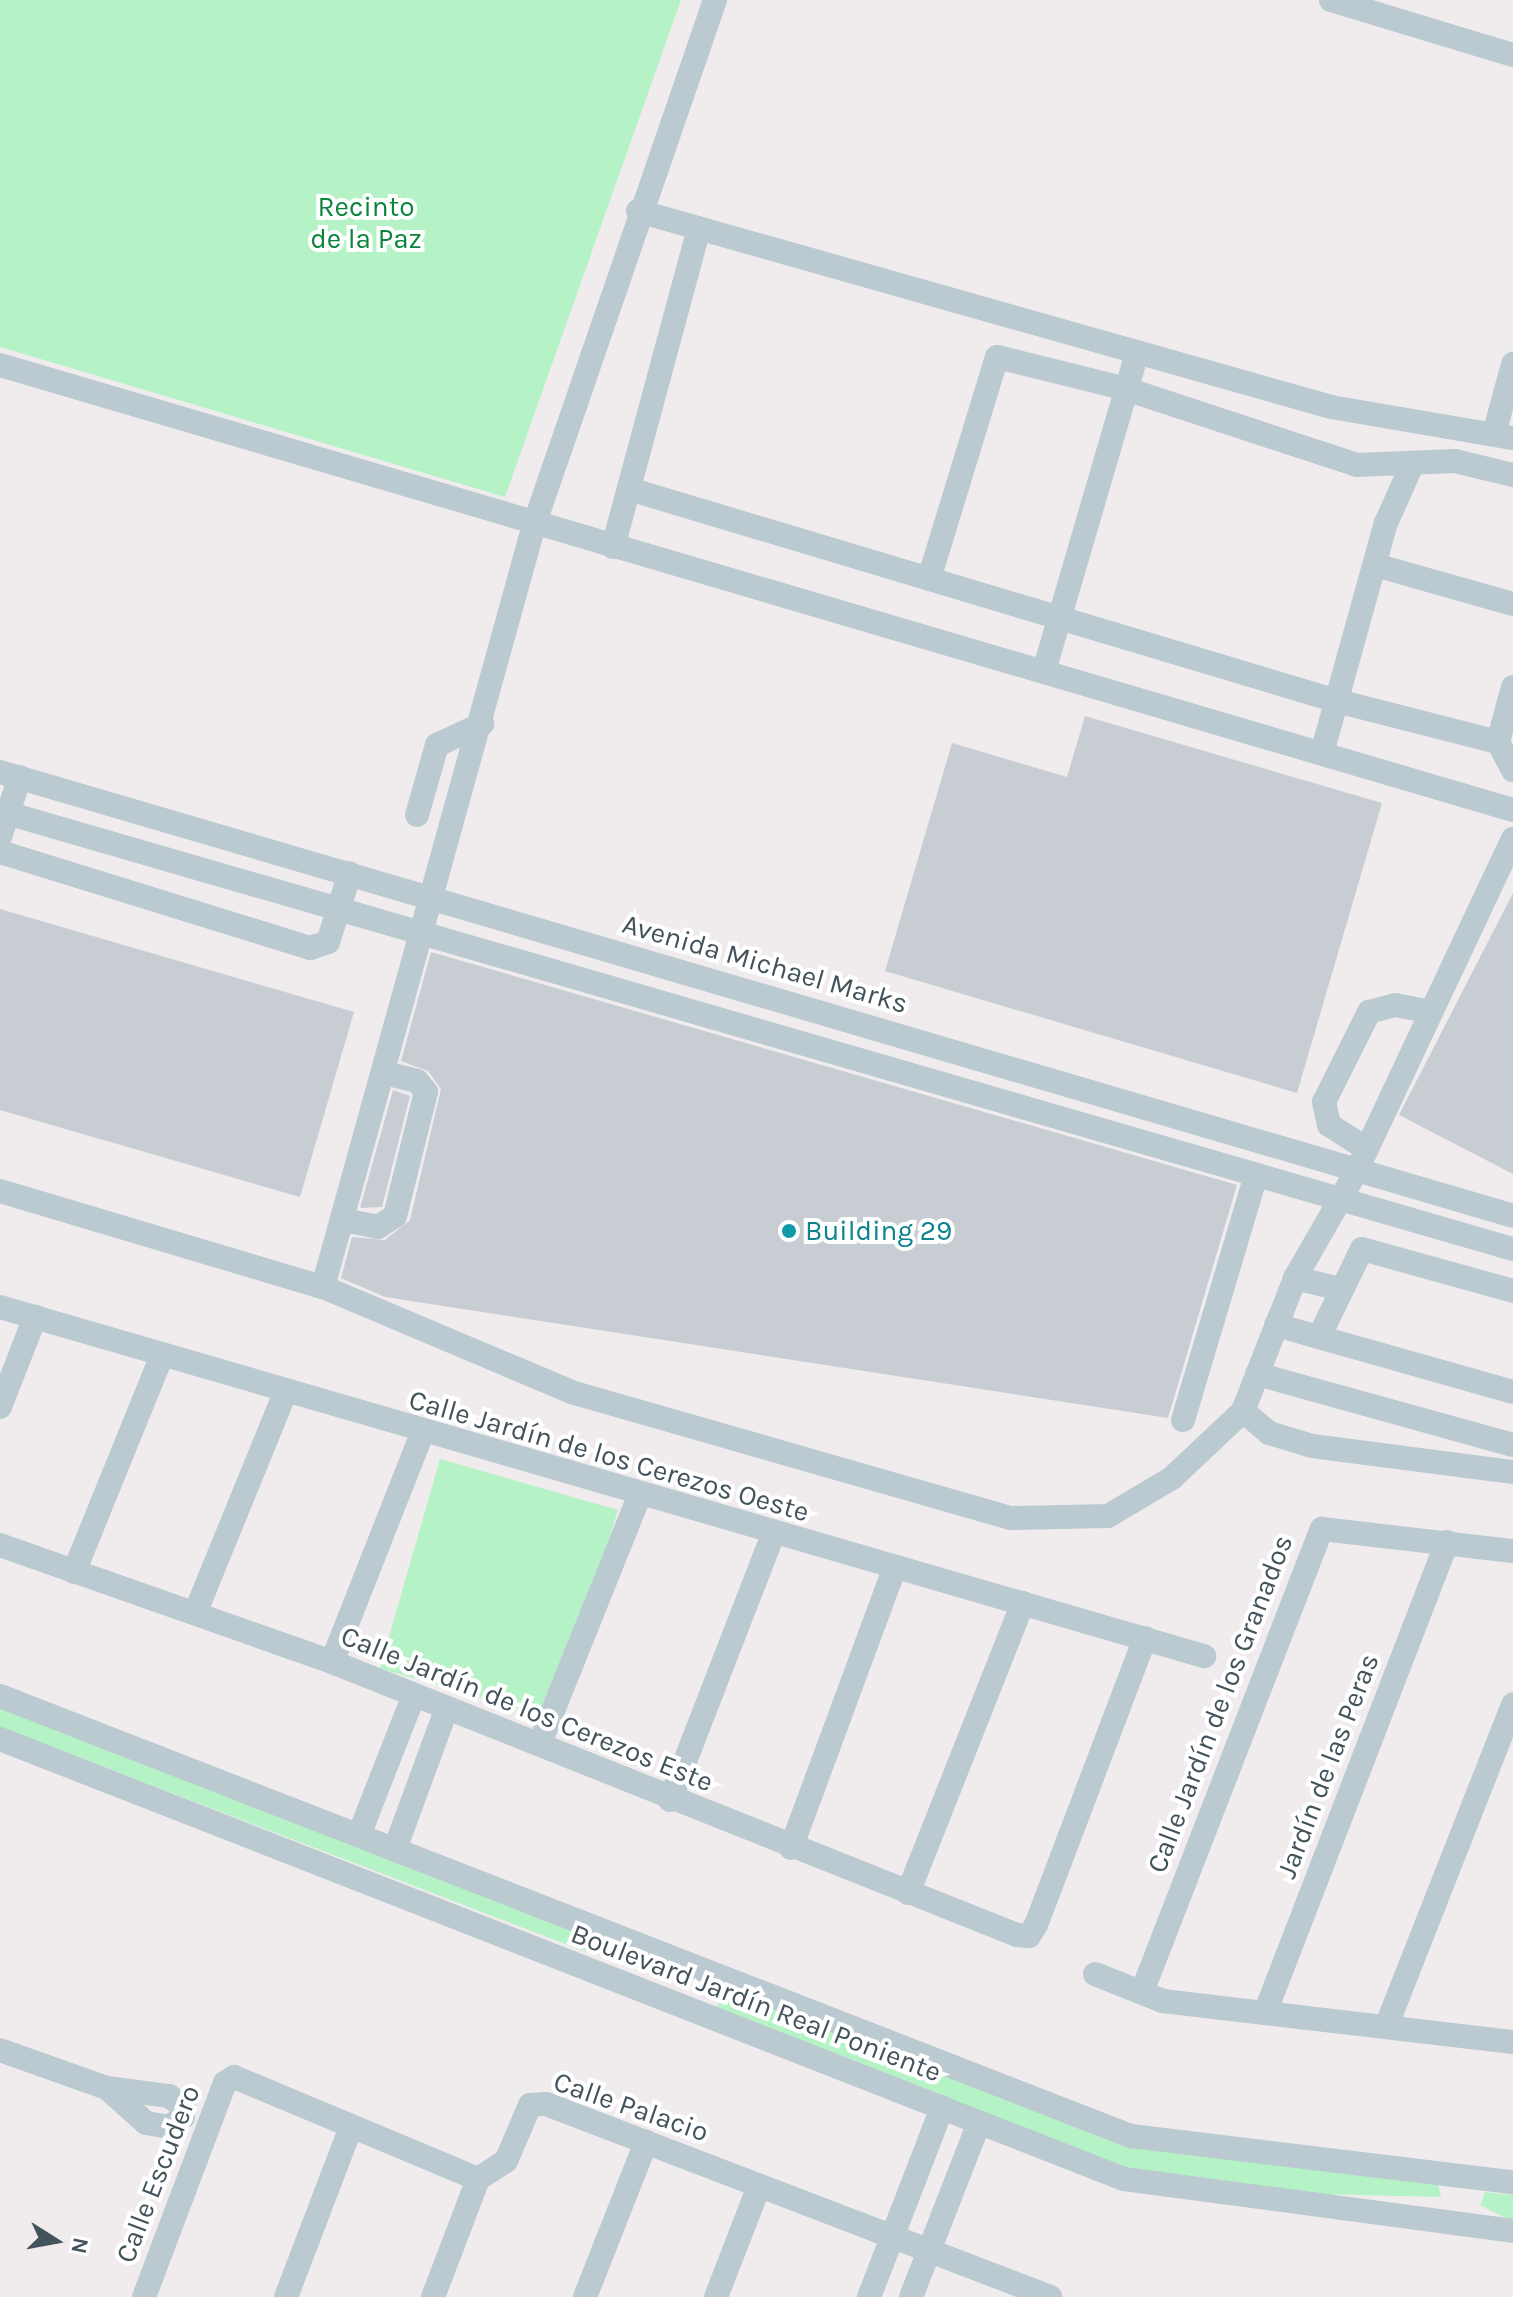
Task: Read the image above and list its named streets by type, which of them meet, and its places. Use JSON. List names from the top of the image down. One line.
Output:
{"streets":{"street":["Avenida Michael Marks","Calle Jardín de los Cerezos Oeste","Calle Jardín de los Granados","Calle Jardín de los Cerezos Este","Jardín de las Peras","Boulevard Jardín Real Poniente","Calle Palacio","Calle Escudero"]},"crossings":[["Calle Jardín de los Cerezos Oeste","Calle Jardín de los Cerezos Este"],["Calle Jardín de los Granados","Jardín de las Peras"]],"parks":["Recinto de la Paz"],"places":["Building 29"],"north":"right"}
